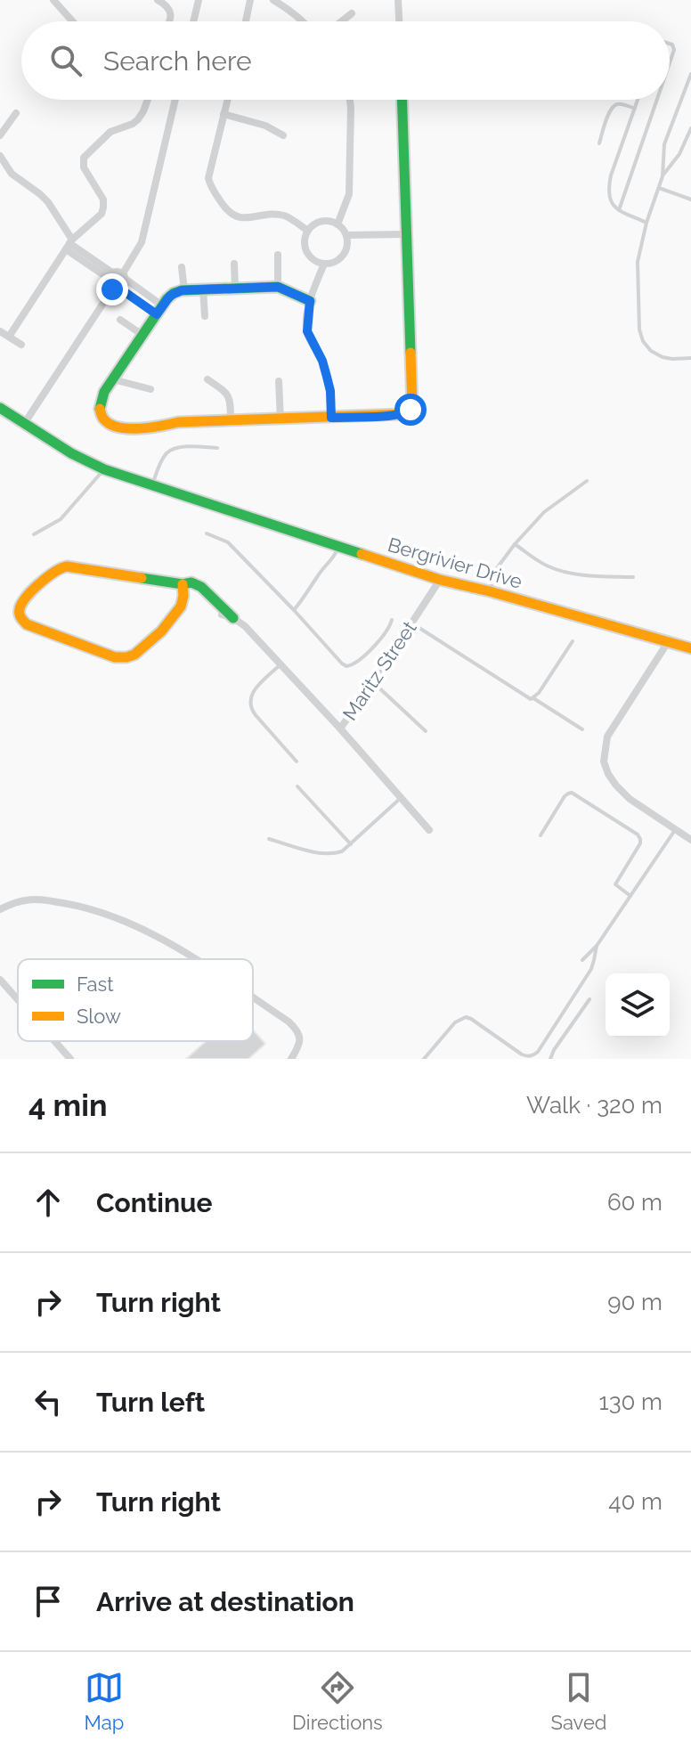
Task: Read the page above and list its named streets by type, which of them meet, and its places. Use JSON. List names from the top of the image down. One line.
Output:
{"streets":{"street":["Bergrivier Drive","Maritz Street"]},"crossings":[["Bergrivier Drive","Maritz Street"]],"legend":["Fast","Slow"],"page":{"search":"Search here","heading":["4 min","Walk · 320 m"],"list":[["Continue","60 m"],["Turn right","90 m"],["Turn left","130 m"],["Turn right","40 m"],"Arrive at destination"],"nav":["Map","Directions","Saved"]}}
